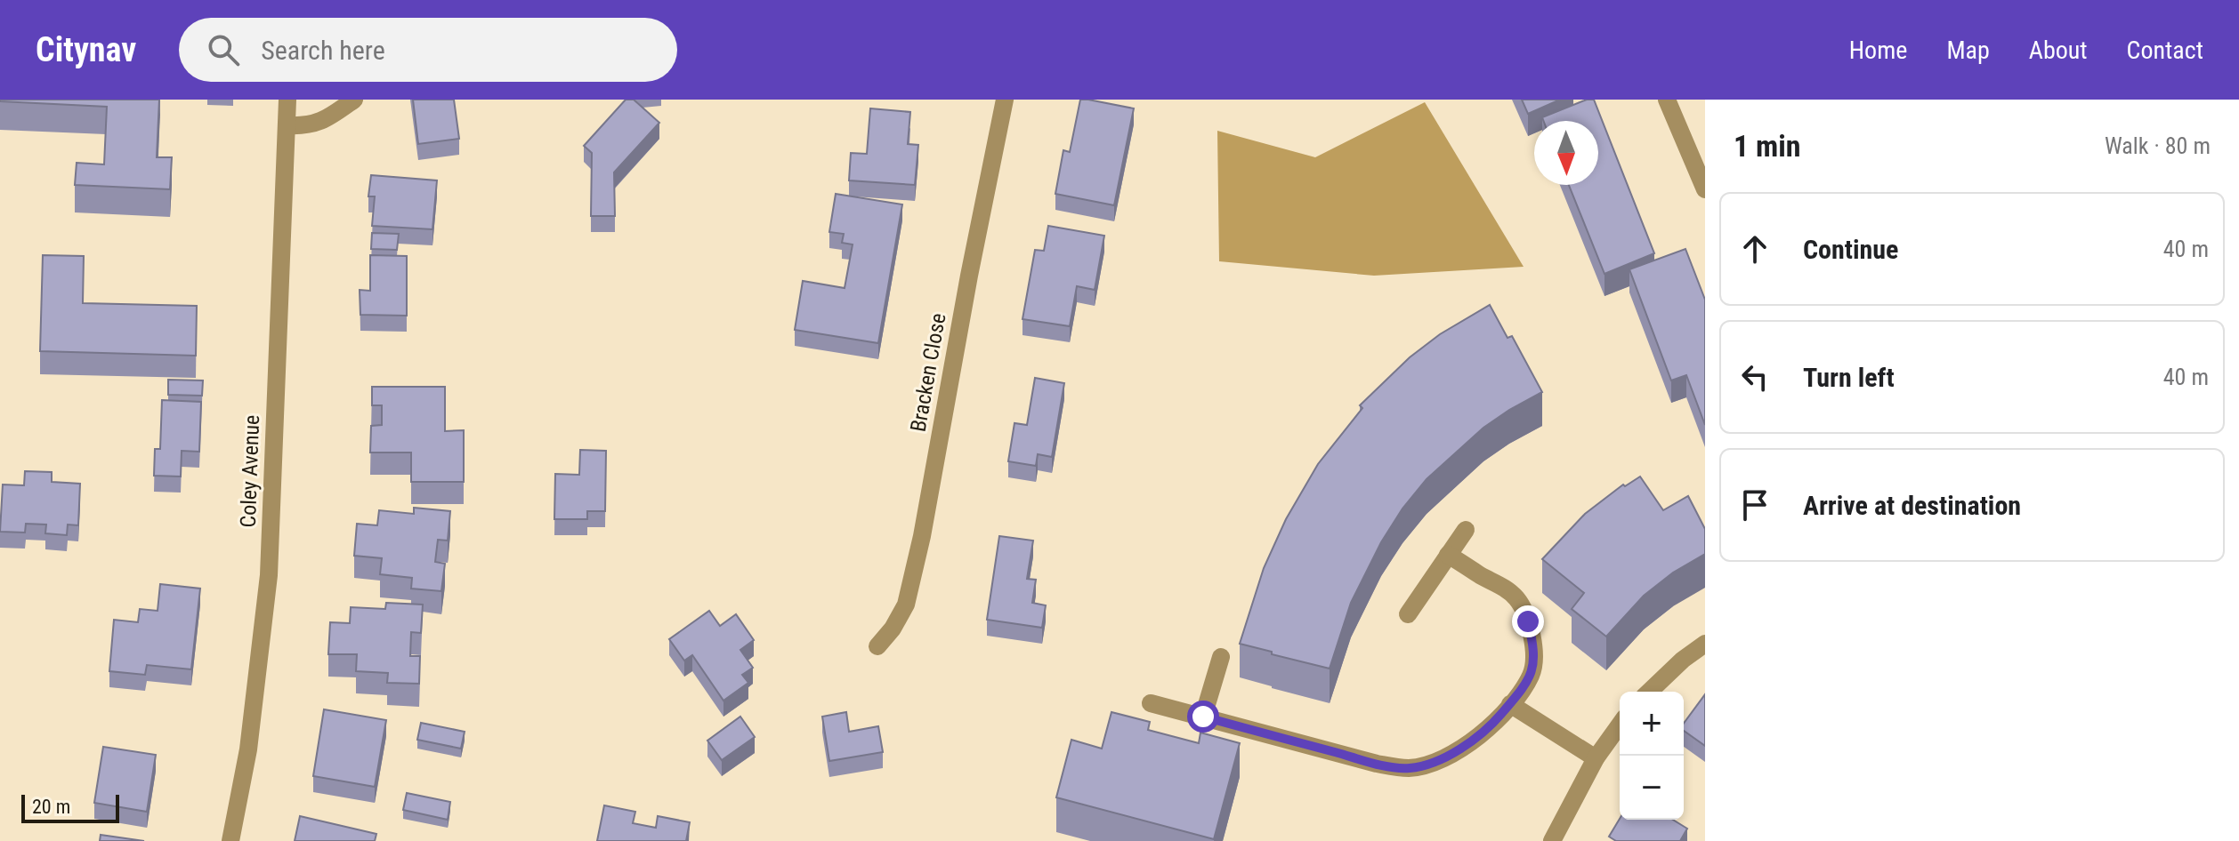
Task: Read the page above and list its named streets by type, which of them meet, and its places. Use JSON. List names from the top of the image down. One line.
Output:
{"streets":{"street":["Bracken Close","Coley Avenue"]},"scale_bar":"20 m","north":"bottom","page":{"header":"Citynav","search":"Search here","nav":["Home","Map","About","Contact"],"heading":["1 min","Walk · 80 m"],"list":[["Continue","40 m"],["Turn left","40 m"],"Arrive at destination"],"map_buttons":["+","−"],"scale":"20 m"}}
